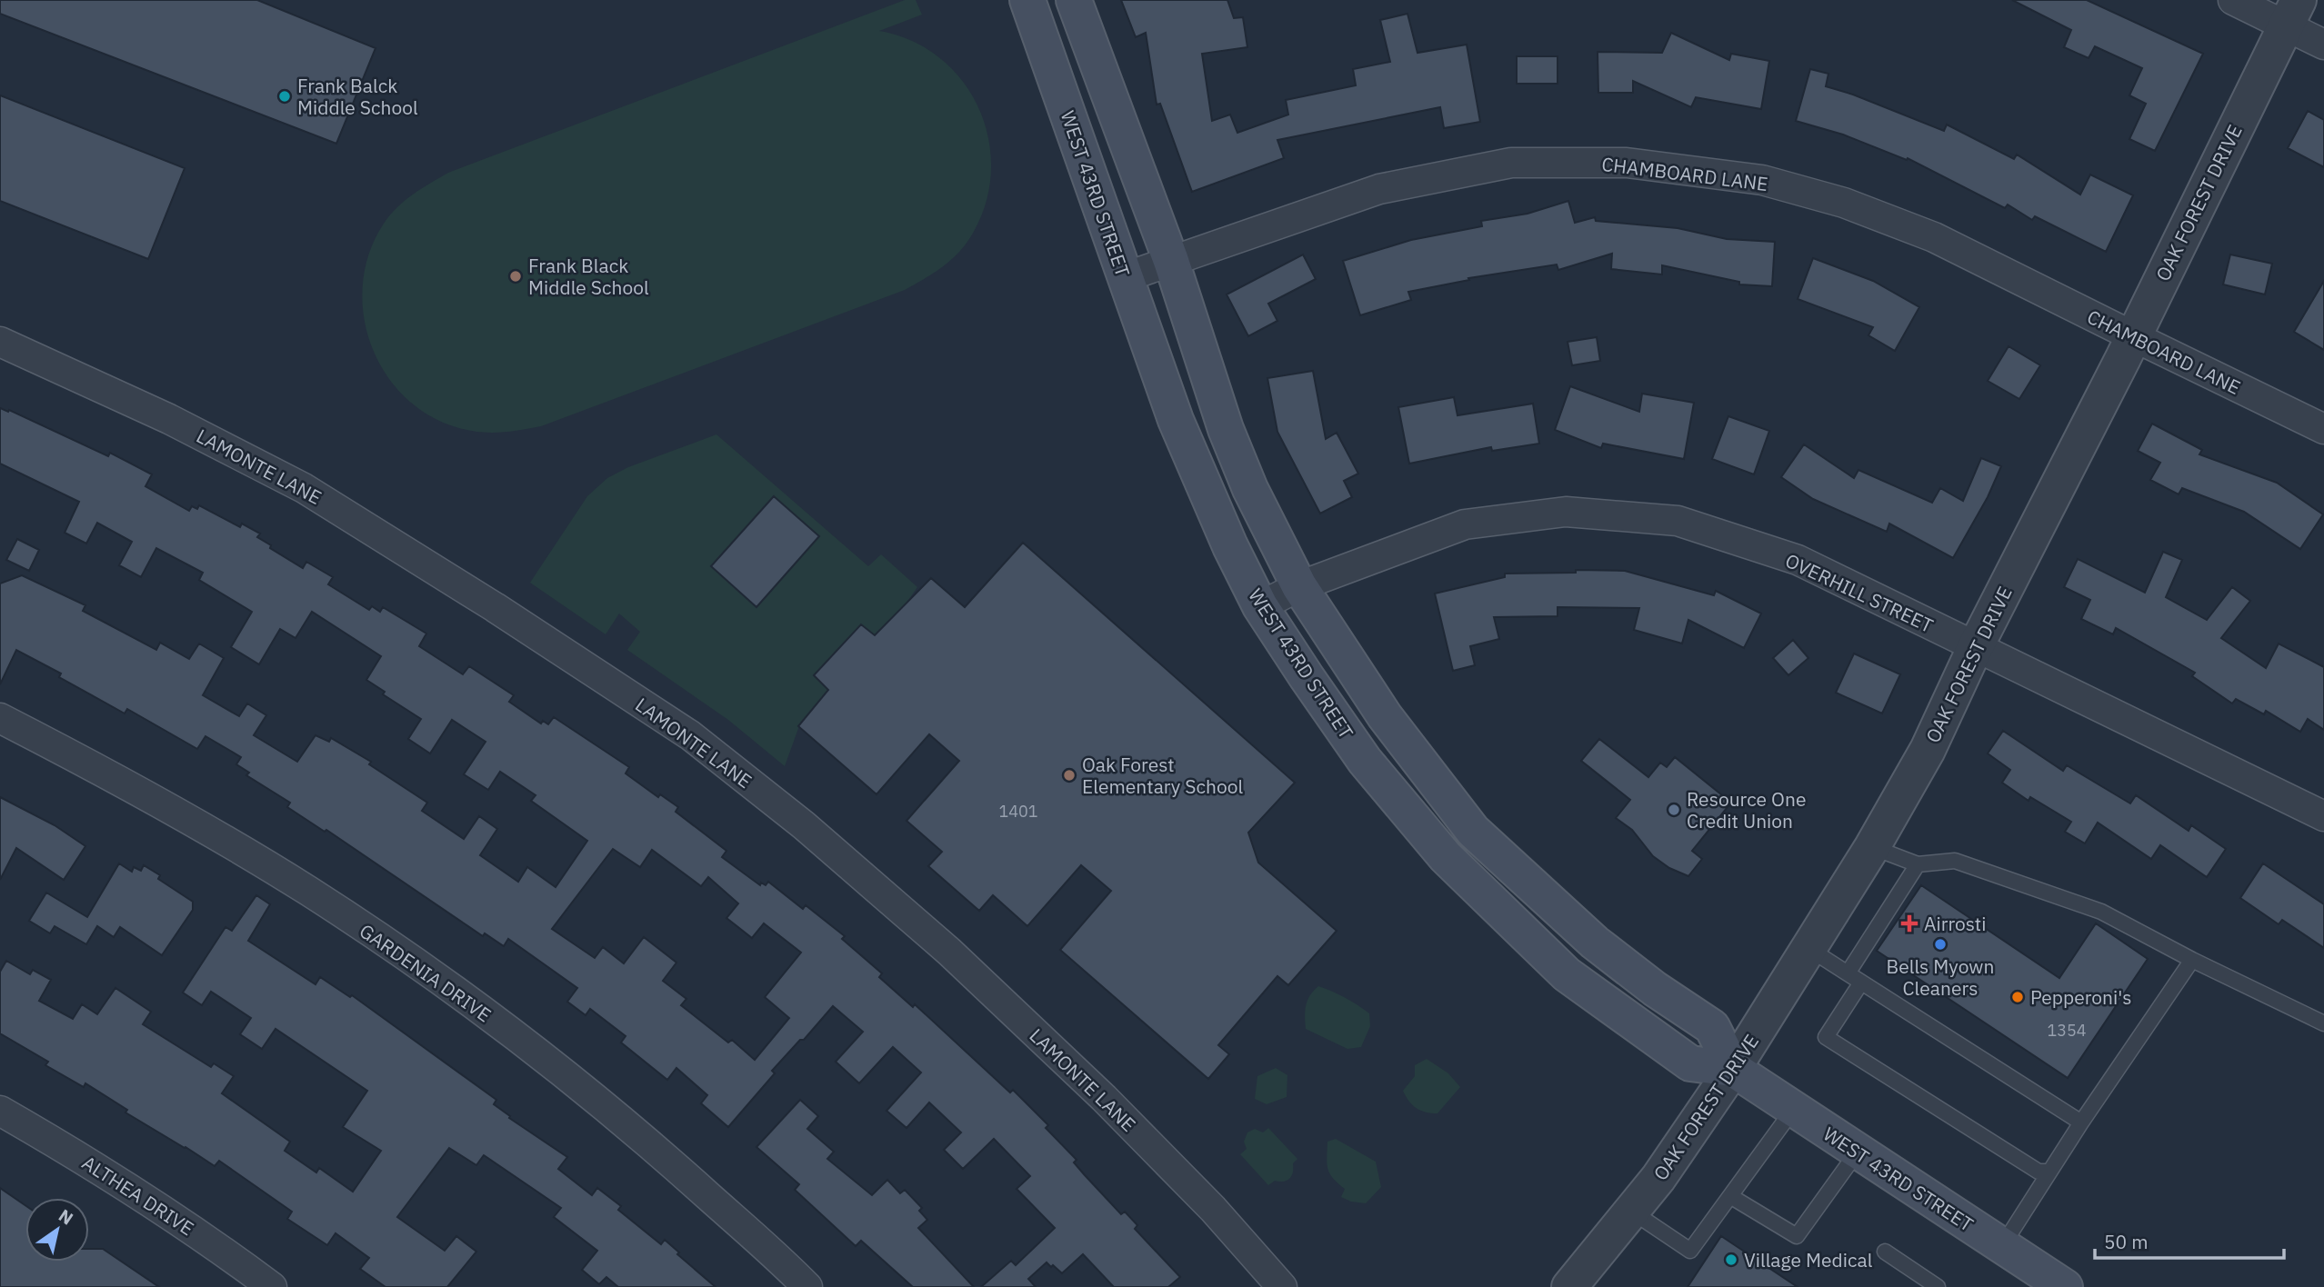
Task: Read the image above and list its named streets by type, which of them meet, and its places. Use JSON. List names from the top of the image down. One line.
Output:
{"streets":{"main road":["WEST 43RD STREET"],"street":["CHAMBOARD LANE","OAK FOREST DRIVE","LAMONTE LANE","OVERHILL STREET","GARDENIA DRIVE","ALTHEA DRIVE"]},"crossings":[["CHAMBOARD LANE","WEST 43RD STREET"],["CHAMBOARD LANE","OAK FOREST DRIVE"],["WEST 43RD STREET","OAK FOREST DRIVE"],["WEST 43RD STREET","OVERHILL STREET"],["OAK FOREST DRIVE","OVERHILL STREET"]],"places":{"other":["Frank Balck Middle School","Frank Black Middle School","Oak Forest Elementary School","Resource One Credit Union","Bells Myown Cleaners","Pepperoni's","Village Medical"],"health":["Airrosti"]},"house_numbers":["1401","1354"],"scale_bar":"50 m","north":"top right"}
